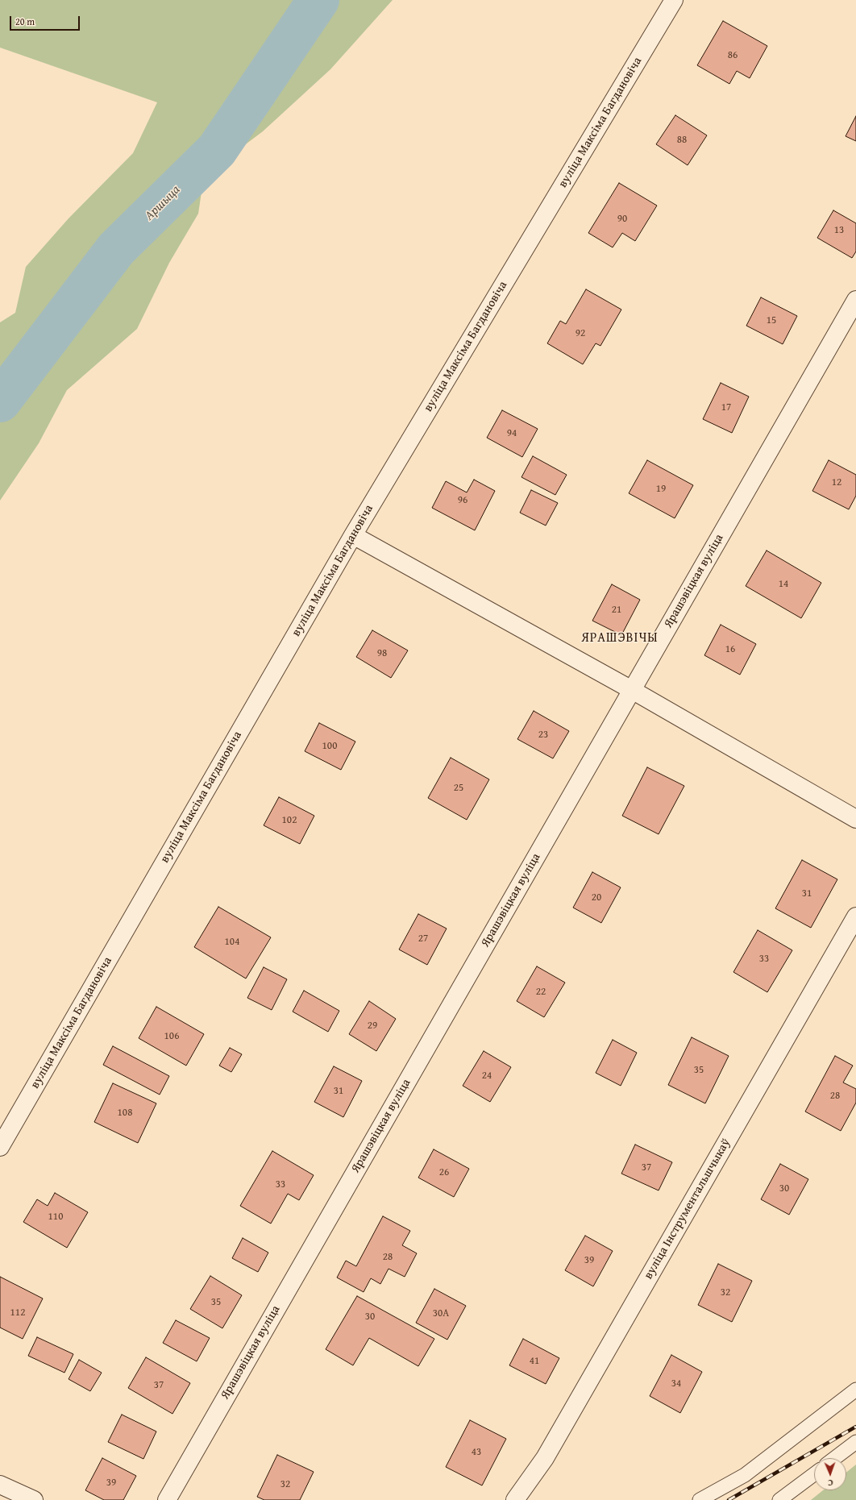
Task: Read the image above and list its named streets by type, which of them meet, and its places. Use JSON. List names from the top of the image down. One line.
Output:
{"streets":{"street":["вуліца Максіма Багдановіча","Ярашэвіцкая вуліца","вуліца Інструментальшчыкаў"]},"districts":["ЯРАШЭВІЧЫ"],"water":["Аршыца"],"house_numbers":["86","88","90","13","15","92","17","94","12","19","96","14","21","16","98","23","100","25","102","31","20","27","104","33","22","29","106","35","24","31","28","108","37","26","33","30","110","28","39","32","35","112","30А","30","41","34","37","43","39","32"],"scale_bar":"20 m","north":"bottom"}
